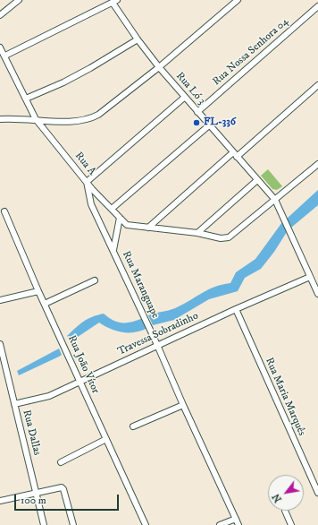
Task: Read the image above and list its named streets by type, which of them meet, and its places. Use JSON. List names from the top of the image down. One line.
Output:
{"streets":{"street":["Rua Nossa Senhora 04","Rua Ló 3","Rua A","Rua Maranguape","Travessa Sobradinho","Rua João Vítor","Rua Maria Marquês","Rua Dallas"]},"crossings":[["Rua Nossa Senhora 04","Rua Ló 3"],["Rua Ló 3","Rua A"],["Rua Ló 3","Travessa Sobradinho"],["Rua A","Rua Maranguape"],["Rua Maranguape","Travessa Sobradinho"],["Travessa Sobradinho","Rua João Vítor"],["Travessa Sobradinho","Rua Maria Marquês"],["Travessa Sobradinho","Rua Dallas"]],"places":["FL-336"],"scale_bar":"100 m","north":"bottom left"}
